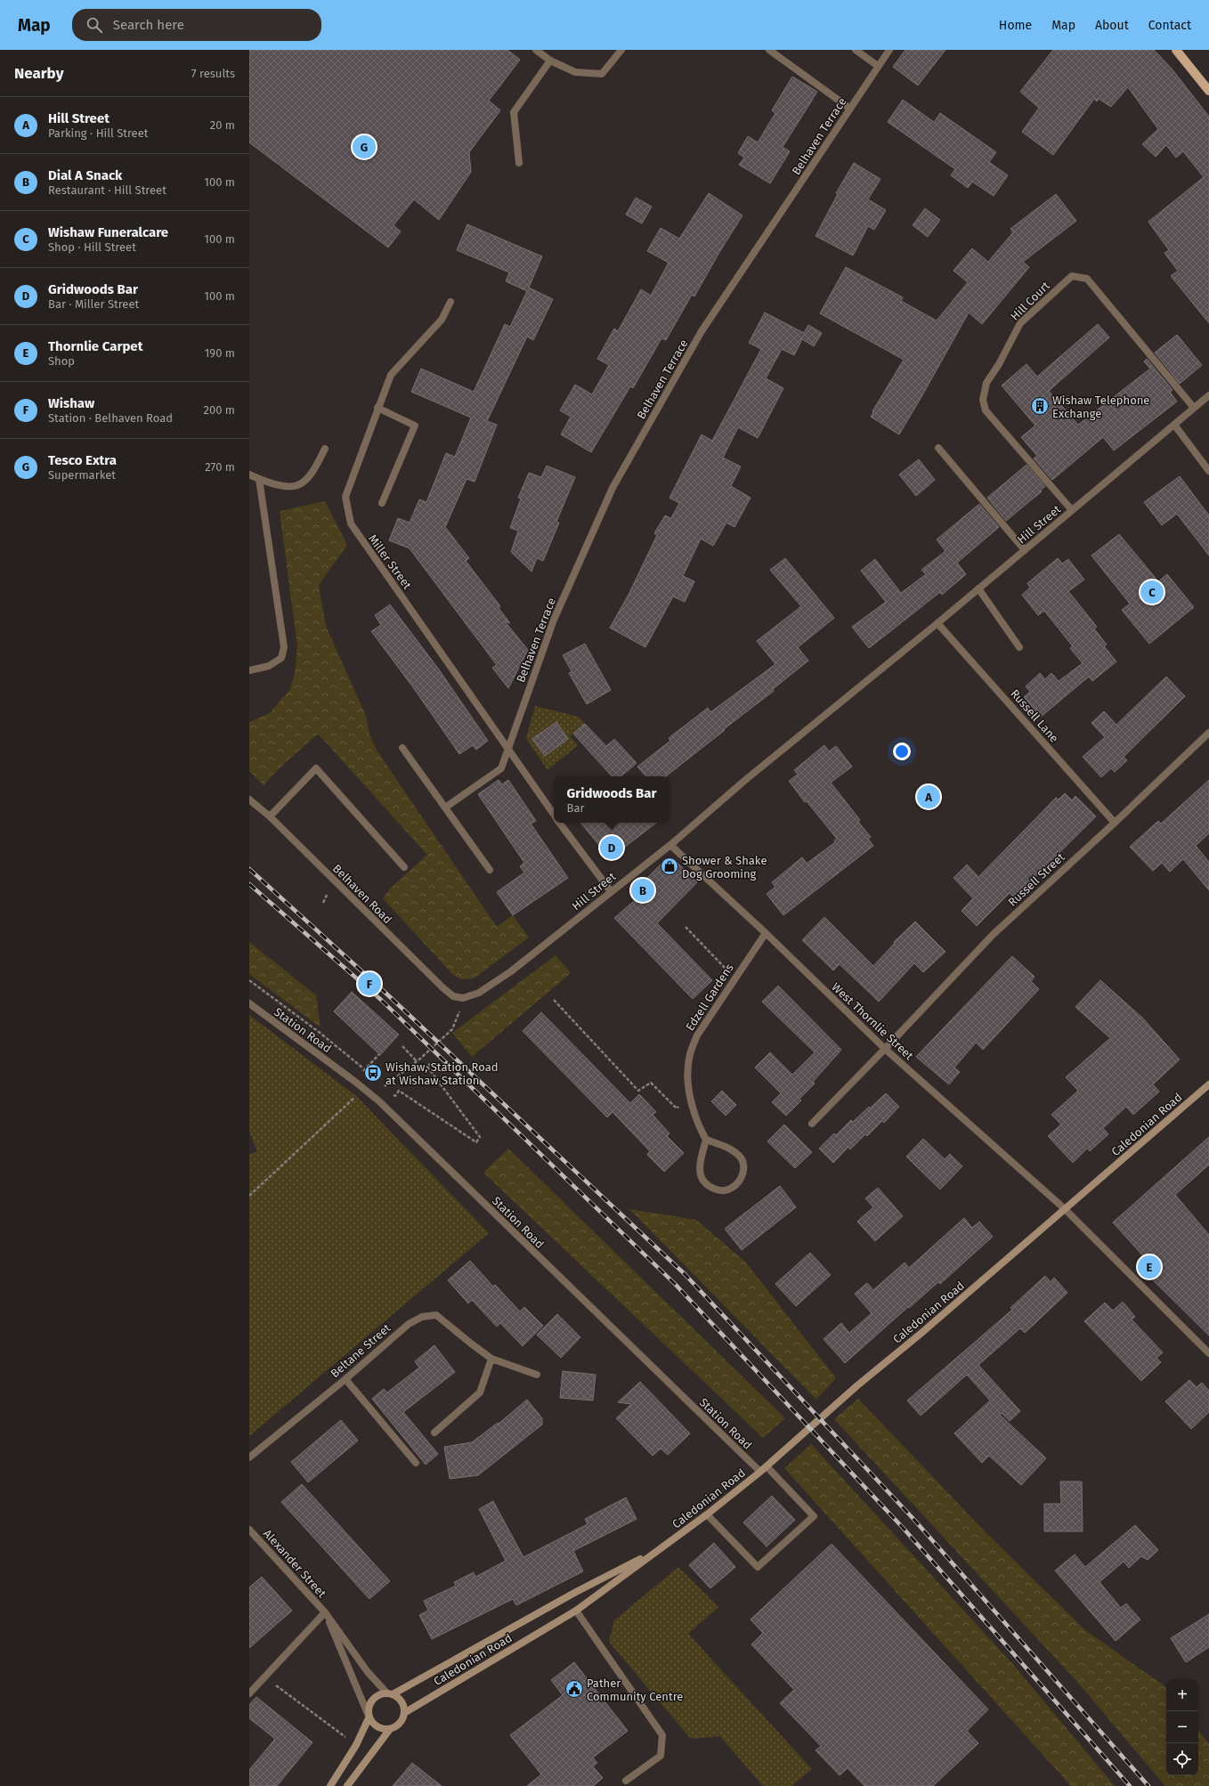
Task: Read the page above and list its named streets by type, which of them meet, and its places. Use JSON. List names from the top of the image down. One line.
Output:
{"streets":{"main road":["Caledonian Road"],"street":["Belhaven Terrace","Hill Court","Hill Street","Miller Street","Russell Lane","Russell Street","Belhaven Road","Edzell Gardens","West Thornlie Street","Station Road","Beltane Street","Alexander Street"]},"crossings":[["Belhaven Terrace","Miller Street"],["Hill Court","Hill Street"],["Hill Street","Miller Street"],["Hill Street","Russell Lane"],["Hill Street","Belhaven Road"],["Hill Street","West Thornlie Street"],["Russell Lane","Russell Street"],["Russell Street","West Thornlie Street"],["Edzell Gardens","West Thornlie Street"],["West Thornlie Street","Caledonian Road"],["Station Road","Caledonian Road"],["Caledonian Road","Alexander Street"]],"places":{"building":["Wishaw Telephone Exchange"],"shop":["Shower & Shake Dog Grooming"],"bus stop":["Wishaw, Station Road at Wishaw Station"],"public building":["Pather Community Centre"]},"page":{"header":"Map","search":"Search here","nav":["Home","Map","About","Contact"],"heading":["Nearby","7 results"],"list":[{"mark":"A","name":"Hill Street","note":"Parking · Hill Street","value":"20 m"},{"mark":"B","name":"Dial A Snack","note":"Restaurant · Hill Street","value":"100 m"},{"mark":"C","name":"Wishaw Funeralcare","note":"Shop · Hill Street","value":"100 m"},{"mark":"D","name":"Gridwoods Bar","note":"Bar · Miller Street","value":"100 m"},{"mark":"E","name":"Thornlie Carpet","note":"Shop","value":"190 m"},{"mark":"F","name":"Wishaw","note":"Station · Belhaven Road","value":"200 m"},{"mark":"G","name":"Tesco Extra","note":"Supermarket","value":"270 m"}],"pins":["G","C","A","D","B","F","E"],"popup":["Gridwoods Bar","Bar"],"map_buttons":["+","−"]}}
